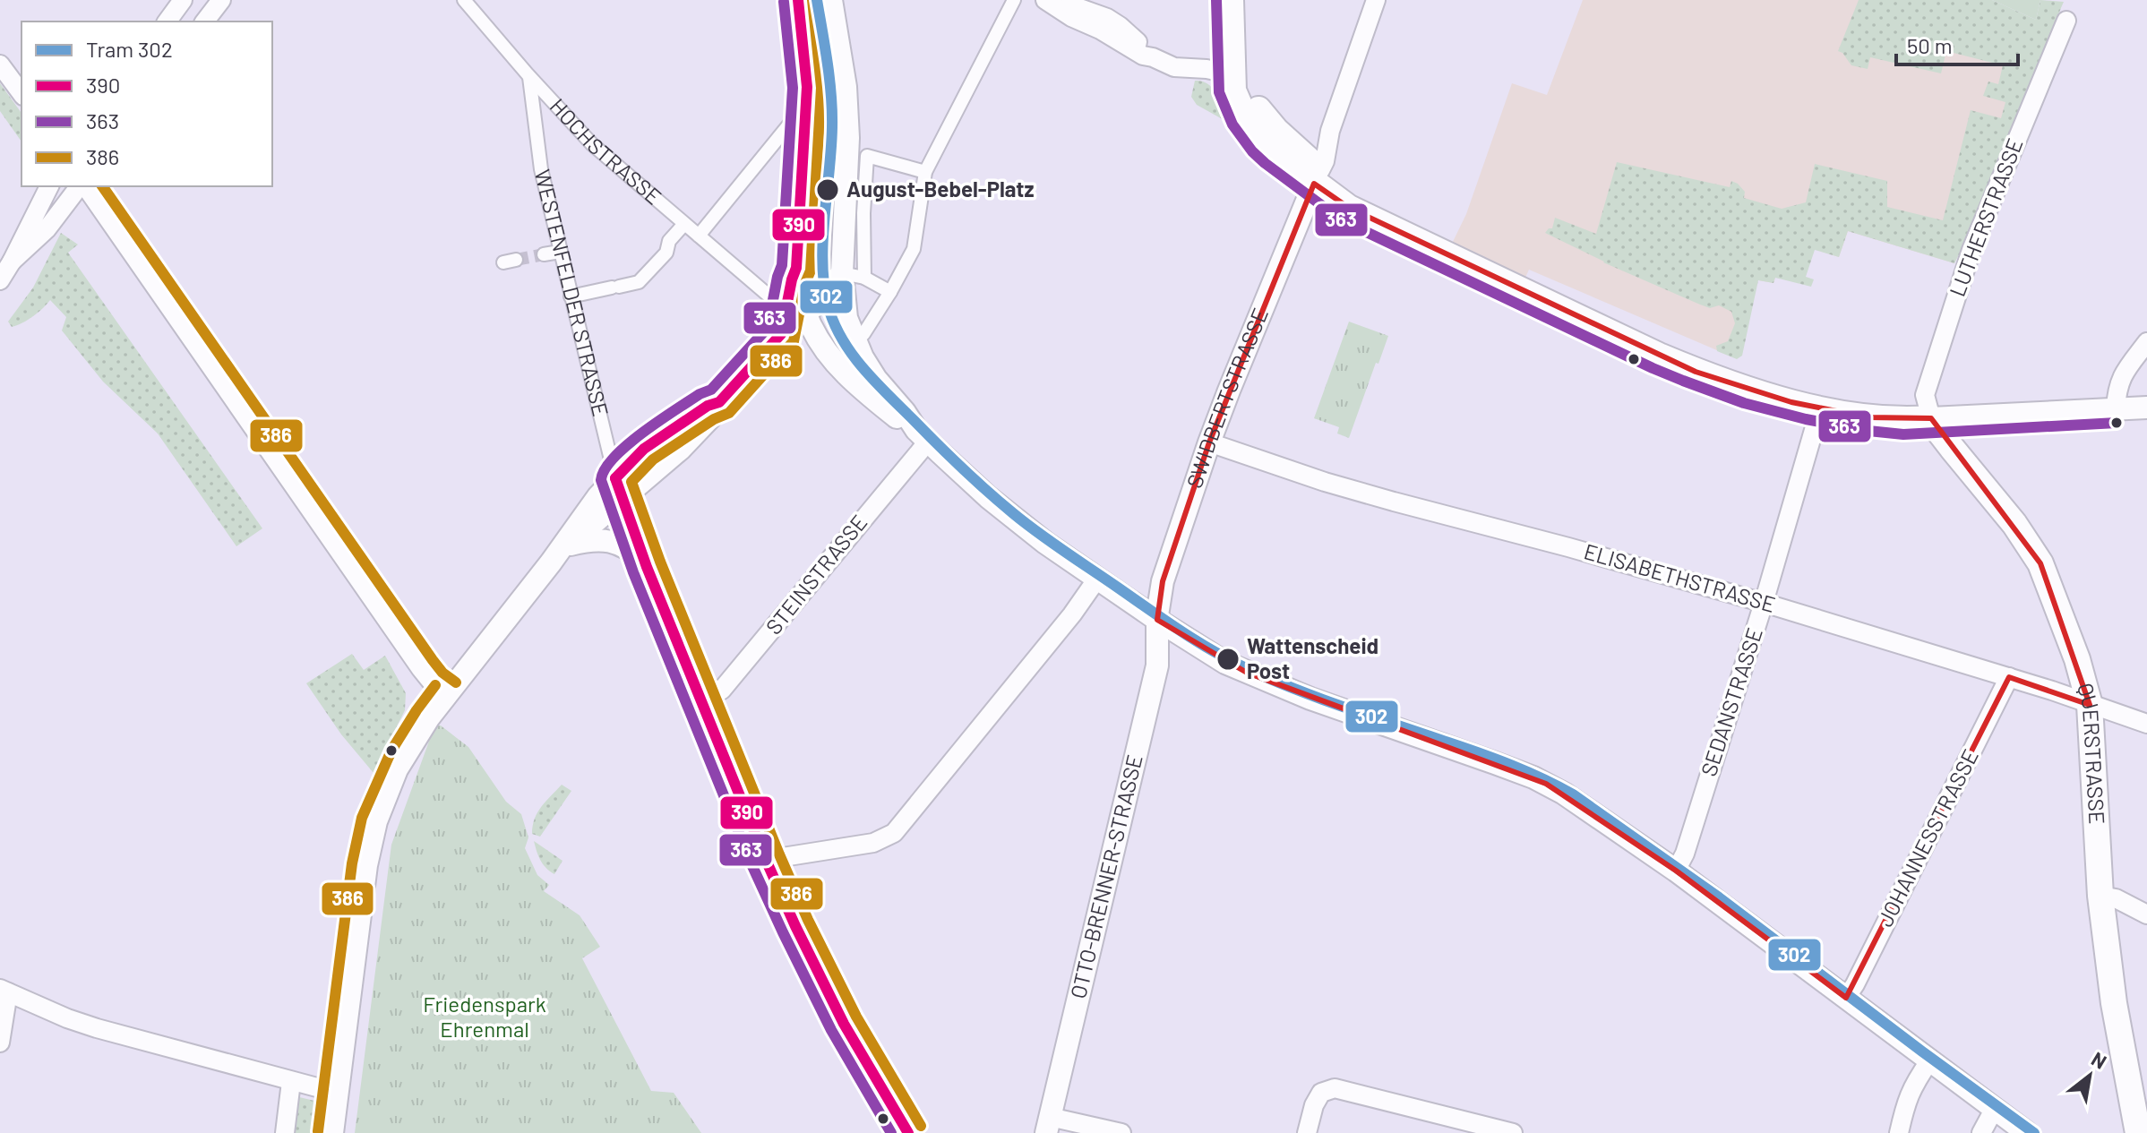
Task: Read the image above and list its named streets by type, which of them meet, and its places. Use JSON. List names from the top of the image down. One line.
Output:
{"streets":{"main road":["QUERSTRASSE"],"street":["HOCHSTRASSE","LUTHERSTRASSE","WESTENFELDER STRASSE","SWIDBERTSTRASSE","STEINSTRASSE","ELISABETHSTRASSE","SEDANSTRASSE","JOHANNESSTRASSE","OTTO-BRENNER-STRASSE"]},"crossings":[["HOCHSTRASSE","WESTENFELDER STRASSE"],["HOCHSTRASSE","SWIDBERTSTRASSE"],["HOCHSTRASSE","STEINSTRASSE"],["HOCHSTRASSE","SEDANSTRASSE"],["HOCHSTRASSE","JOHANNESSTRASSE"],["HOCHSTRASSE","OTTO-BRENNER-STRASSE"],["LUTHERSTRASSE","QUERSTRASSE"],["WESTENFELDER STRASSE","STEINSTRASSE"],["SWIDBERTSTRASSE","ELISABETHSTRASSE"],["SWIDBERTSTRASSE","OTTO-BRENNER-STRASSE"],["ELISABETHSTRASSE","SEDANSTRASSE"],["ELISABETHSTRASSE","QUERSTRASSE"],["ELISABETHSTRASSE","JOHANNESSTRASSE"]],"parks":["Friedenspark Ehrenmal"],"places":["August-Bebel-Platz","Wattenscheid Post"],"lines":["tram line 302","transit line 390","transit line 363","transit line 386"],"legend":["Tram 302","390","363","386"],"scale_bar":"50 m","north":"top right"}
